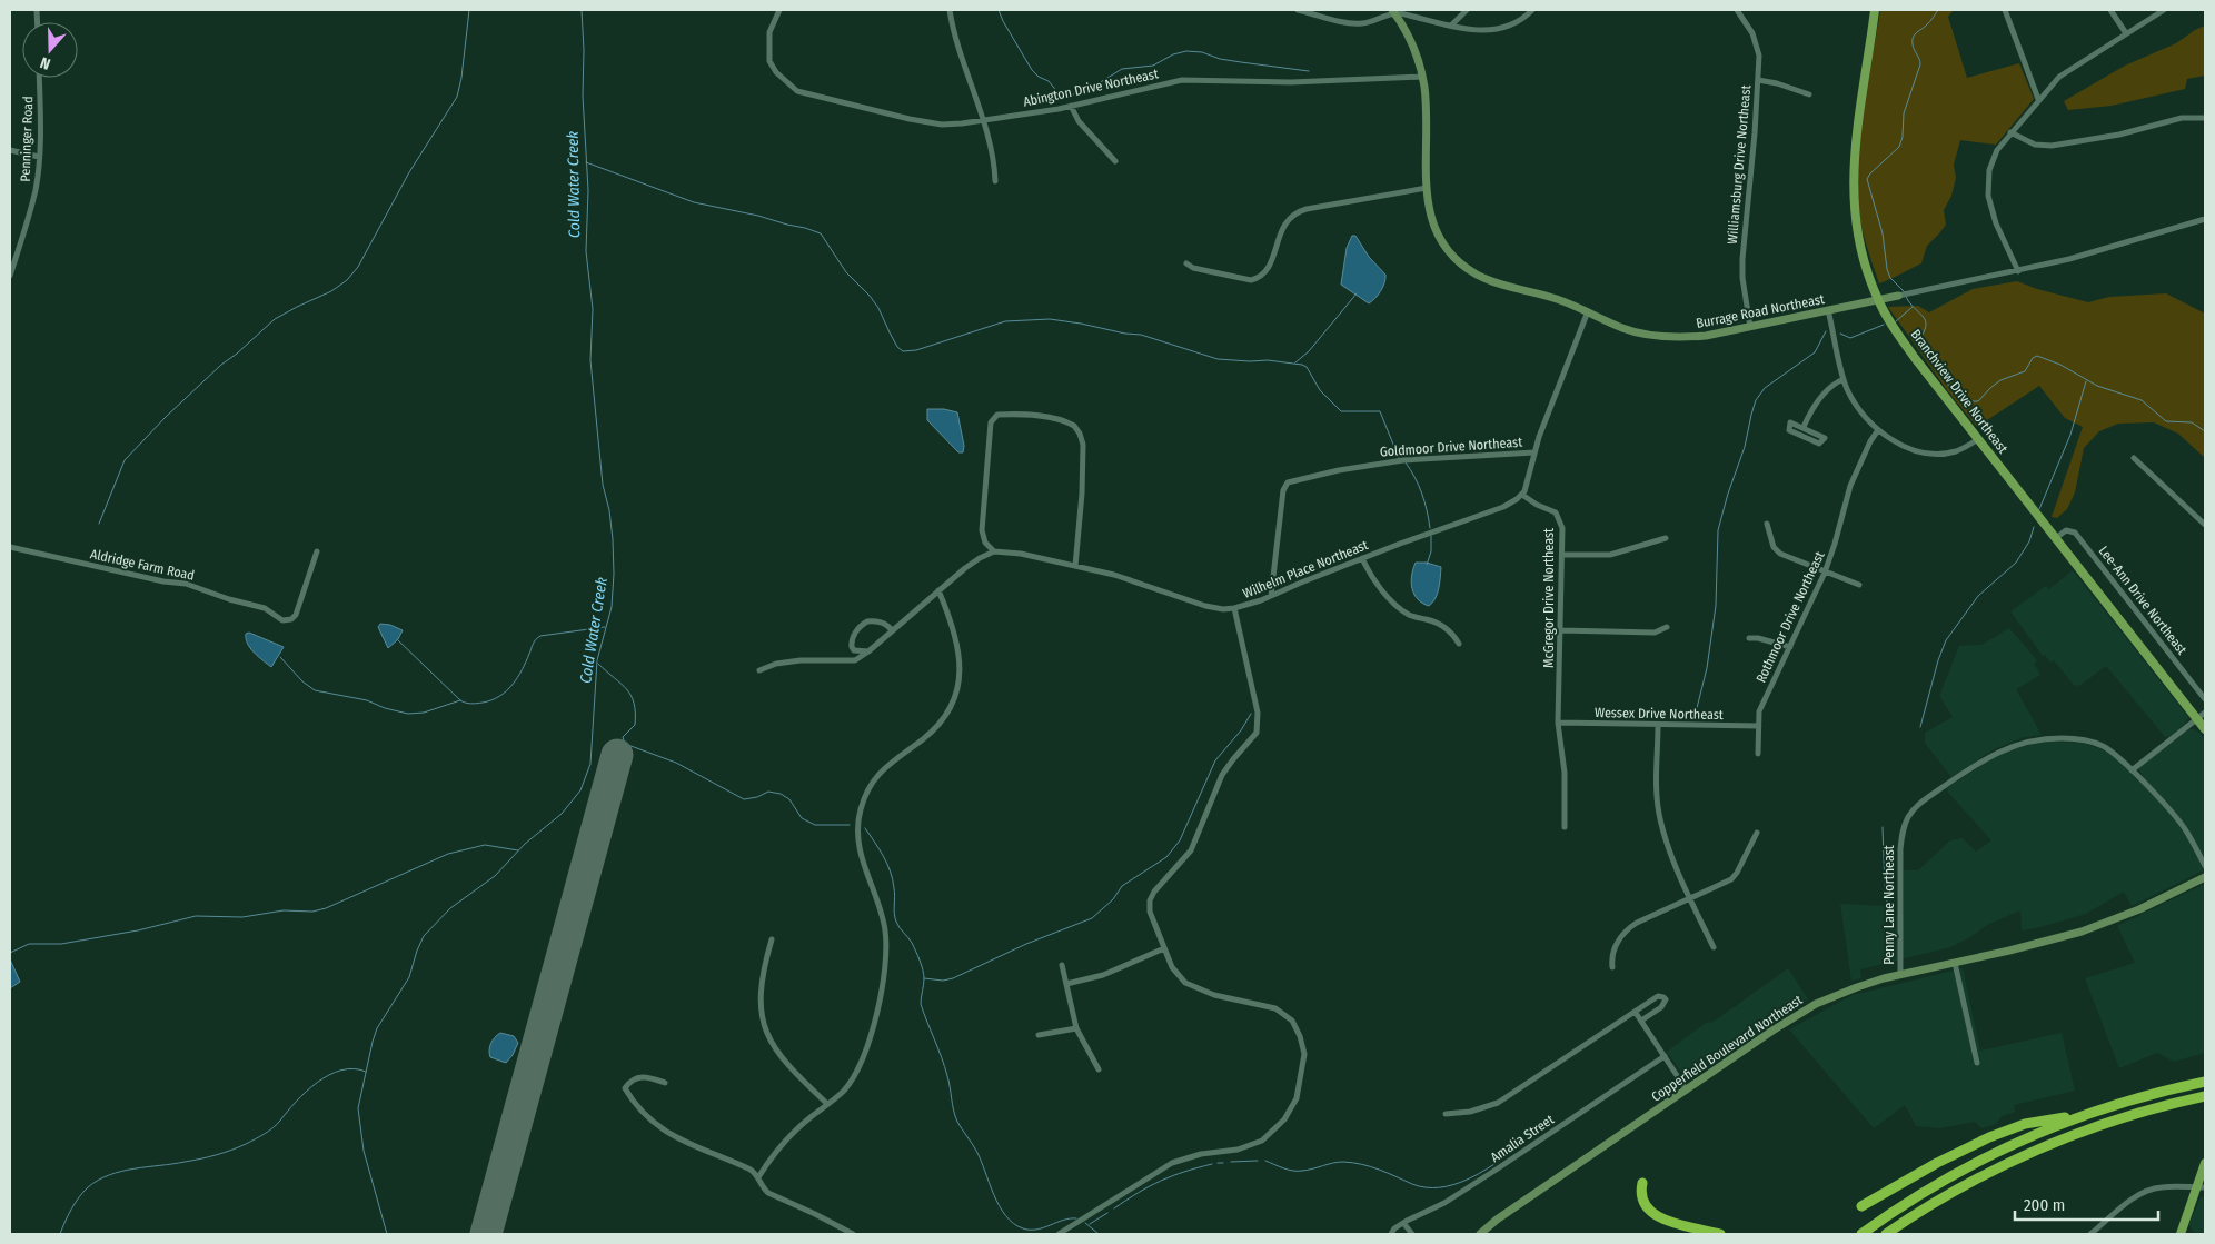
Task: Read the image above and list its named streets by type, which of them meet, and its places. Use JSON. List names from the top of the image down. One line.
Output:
{"streets":{"main road":["Burrage Road Northeast","Branchview Drive Northeast","Copperfield Boulevard Northeast"],"street":["Abington Drive Northeast","Penninger Road","Williamsburg Drive Northeast","Goldmoor Drive Northeast","Aldridge Farm Road","Wilhelm Place Northeast","McGregor Drive Northeast","Lee-Ann Drive Northeast","Rothmoor Drive Northeast","Wessex Drive Northeast","Penny Lane Northeast","Amalia Street"]},"crossings":[["Abington Drive Northeast","Burrage Road Northeast"],["Williamsburg Drive Northeast","Burrage Road Northeast"],["Branchview Drive Northeast","Lee-Ann Drive Northeast"],["Goldmoor Drive Northeast","Wilhelm Place Northeast"],["Wilhelm Place Northeast","McGregor Drive Northeast"],["McGregor Drive Northeast","Wessex Drive Northeast"],["Rothmoor Drive Northeast","Wessex Drive Northeast"],["Penny Lane Northeast","Copperfield Boulevard Northeast"]],"water":["Cold Water Creek"],"scale_bar":"200 m","north":"bottom"}
